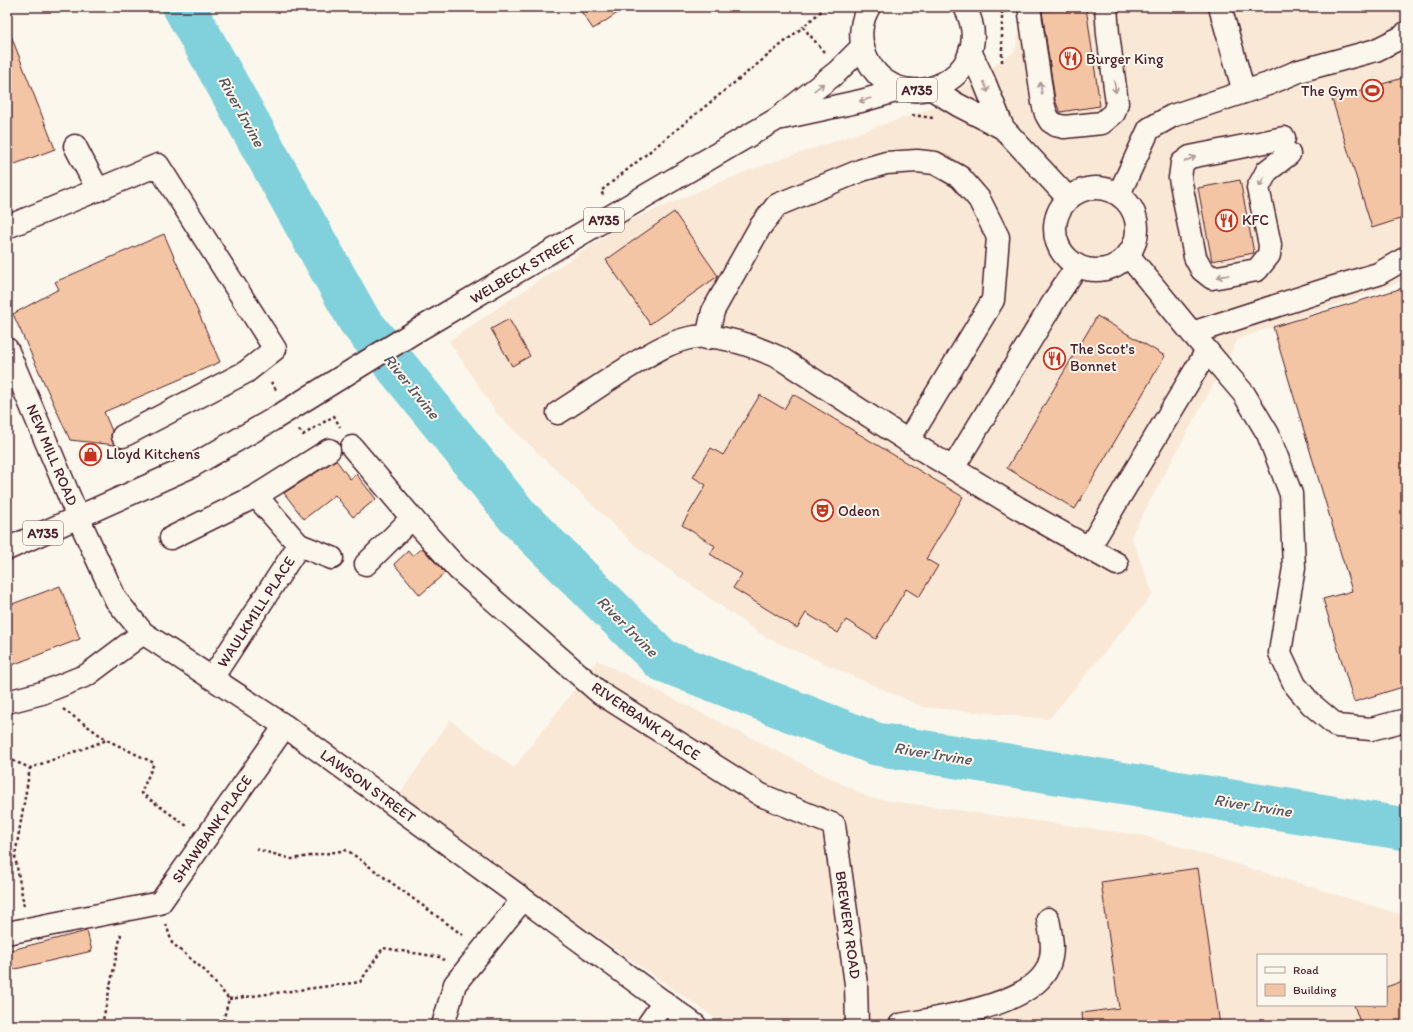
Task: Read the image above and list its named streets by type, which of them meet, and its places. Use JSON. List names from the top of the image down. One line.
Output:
{"streets":{"street":["A735","WELBECK STREET","NEW MILL ROAD","WAULKMILL PLACE","RIVERBANK PLACE","LAWSON STREET","SHAWBANK PLACE","BREWERY ROAD"]},"crossings":[["A735","WELBECK STREET"],["A735","NEW MILL ROAD"],["A735","LAWSON STREET"],["WELBECK STREET","NEW MILL ROAD"],["WELBECK STREET","LAWSON STREET"],["NEW MILL ROAD","LAWSON STREET"],["WAULKMILL PLACE","LAWSON STREET"],["RIVERBANK PLACE","BREWERY ROAD"],["LAWSON STREET","SHAWBANK PLACE"]],"water":["River Irvine"],"places":{"restaurant":["Burger King","KFC","The Scot's Bonnet"],"sports":["The Gym"],"shop":["Lloyd Kitchens"],"theatre":["Odeon"]},"legend":["Road","Building"]}
